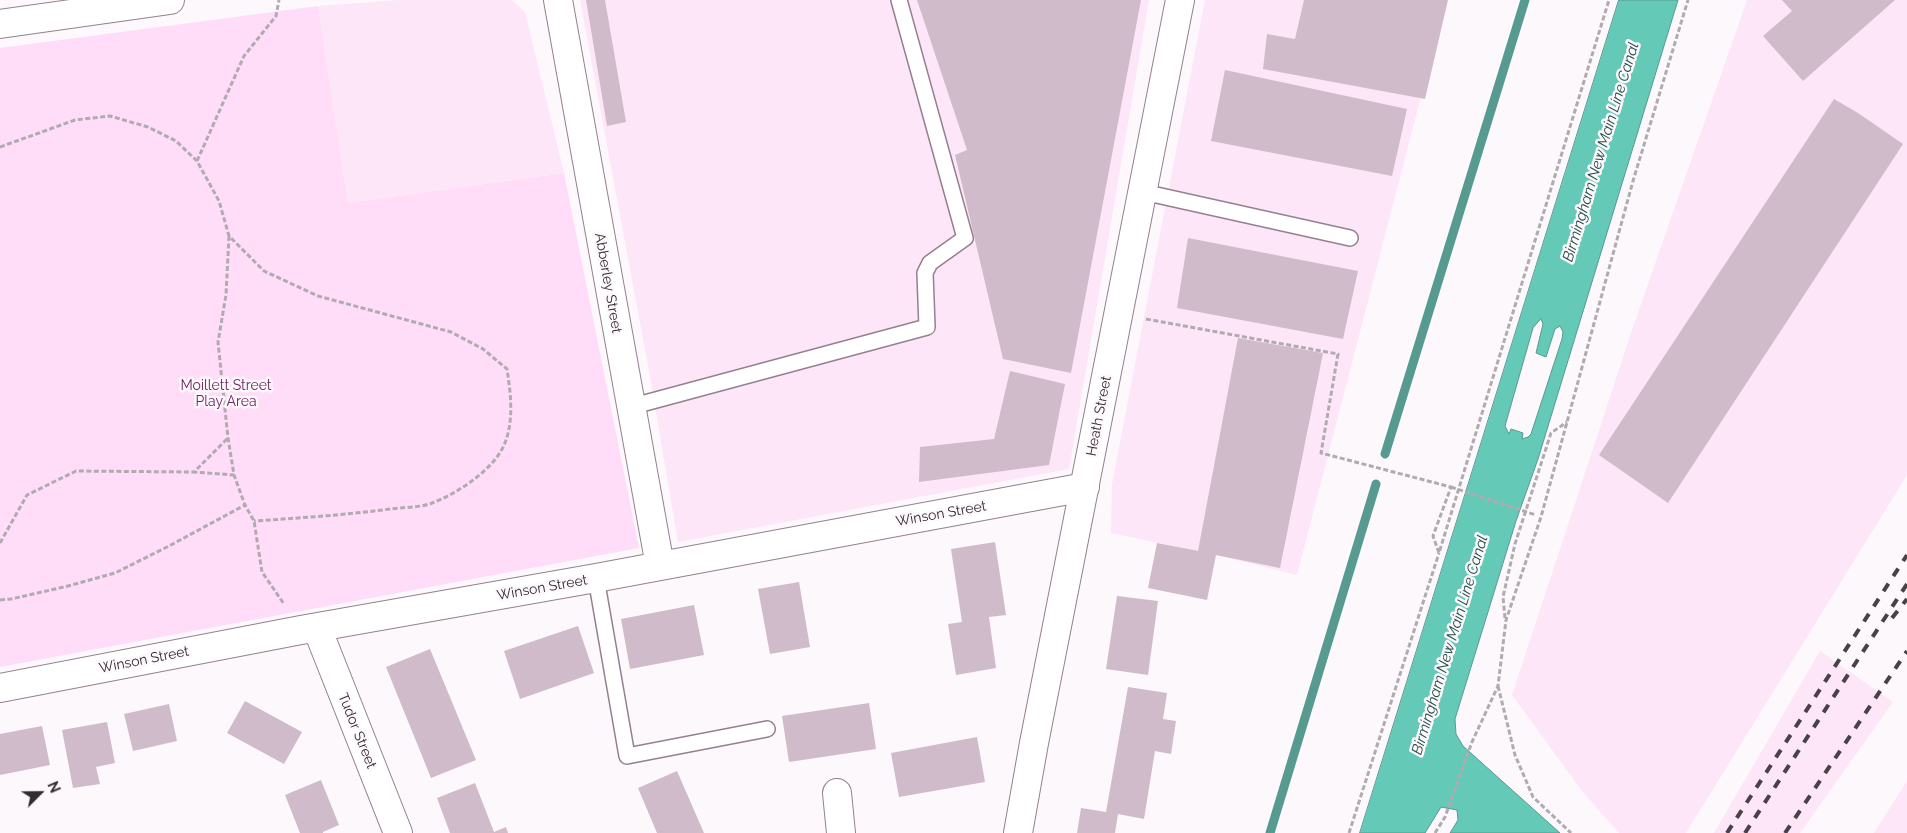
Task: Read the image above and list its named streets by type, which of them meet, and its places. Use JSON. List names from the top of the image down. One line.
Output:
{"streets":{"street":["Abberley Street","Heath Street","Winson Street","Tudor Street"]},"crossings":[["Abberley Street","Winson Street"],["Heath Street","Winson Street"],["Winson Street","Tudor Street"]],"water":["Birmingham New Main Line Canal"],"parks":["Moillett Street Play Area"],"north":"top right"}
